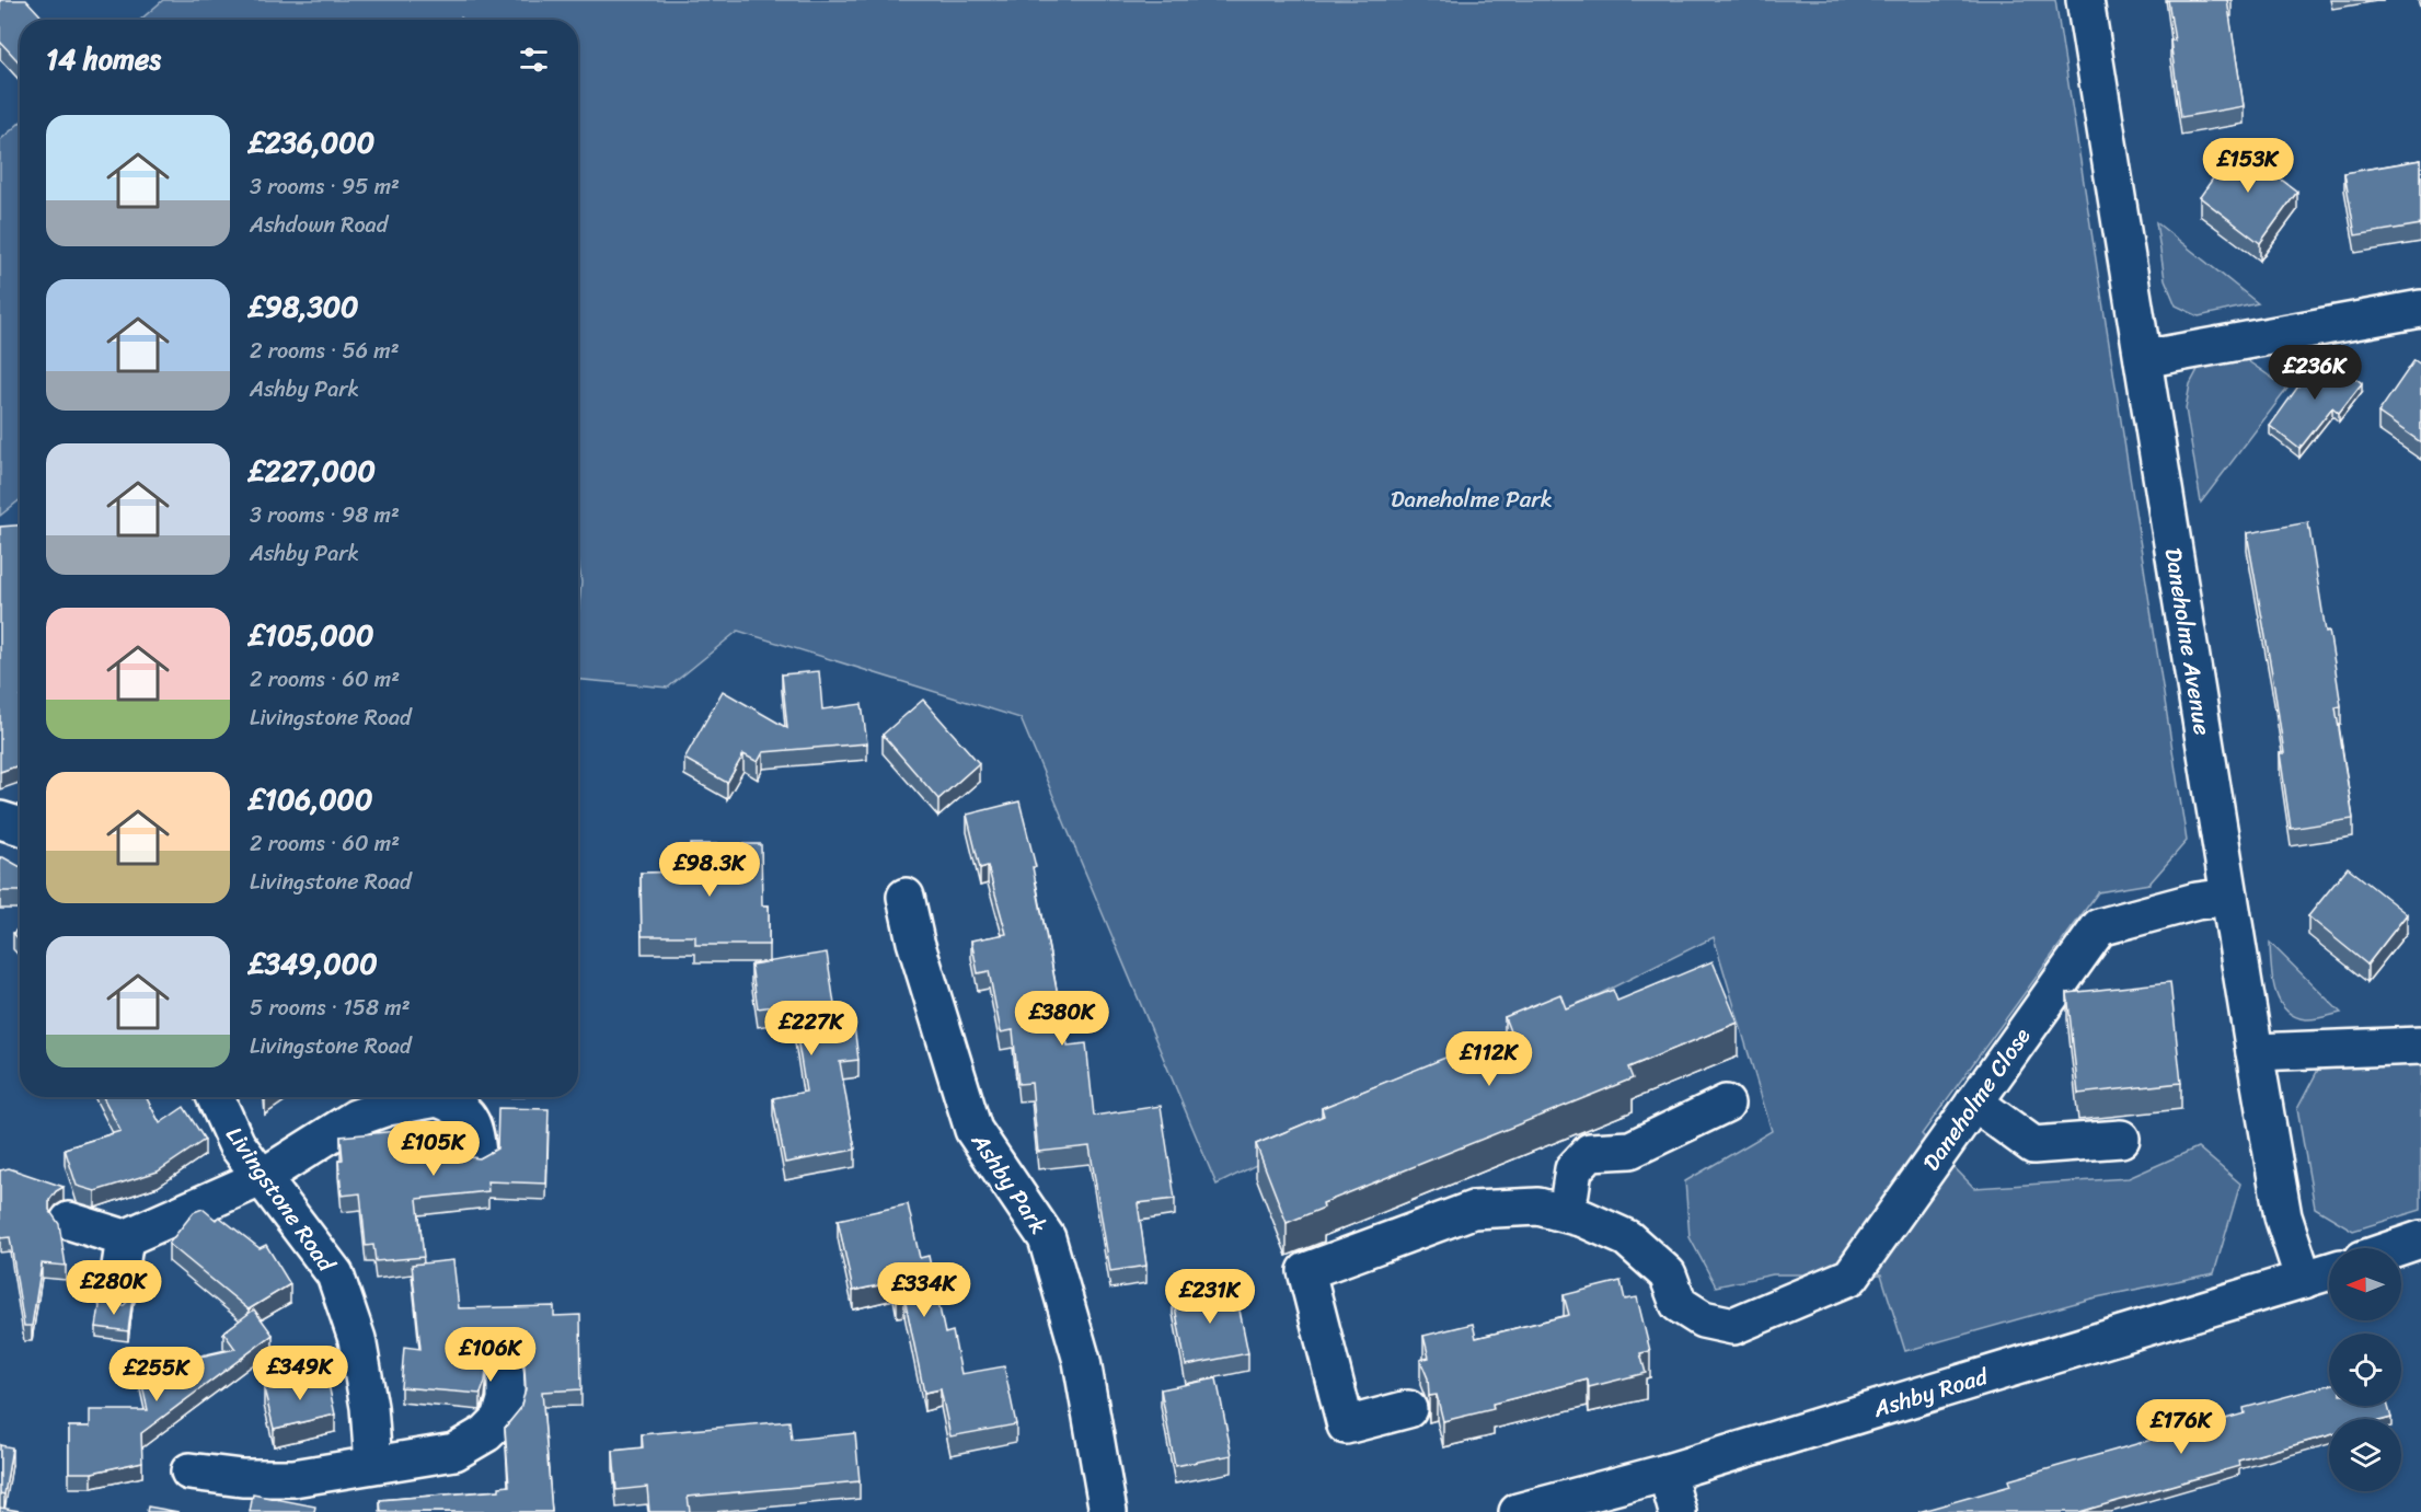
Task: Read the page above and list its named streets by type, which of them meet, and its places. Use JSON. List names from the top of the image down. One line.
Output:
{"streets":{"street":["Daneholme Avenue","Daneholme Close","Ashby Park","Livingstone Road","Ashby Road"]},"crossings":[["Daneholme Avenue","Daneholme Close"],["Daneholme Avenue","Ashby Road"]],"parks":["Daneholme Park"],"north":"left","page":{"heading":"14 homes","list":[{"name":"£236,000","note":"3 rooms · 95 m² · Ashdown Road"},{"name":"£98,300","note":"2 rooms · 56 m² · Ashby Park"},{"name":"£227,000","note":"3 rooms · 98 m² · Ashby Park"},{"name":"£105,000","note":"2 rooms · 60 m² · Livingstone Road"},{"name":"£106,000","note":"2 rooms · 60 m² · Livingstone Road"},{"name":"£349,000","note":"5 rooms · 158 m² · Livingstone Road"}],"price":["£153K","£236K","£98.3K","£380K","£227K","£112K","£105K","£280K","£334K","£231K","£106K","£349K","£255K","£176K"]}}
